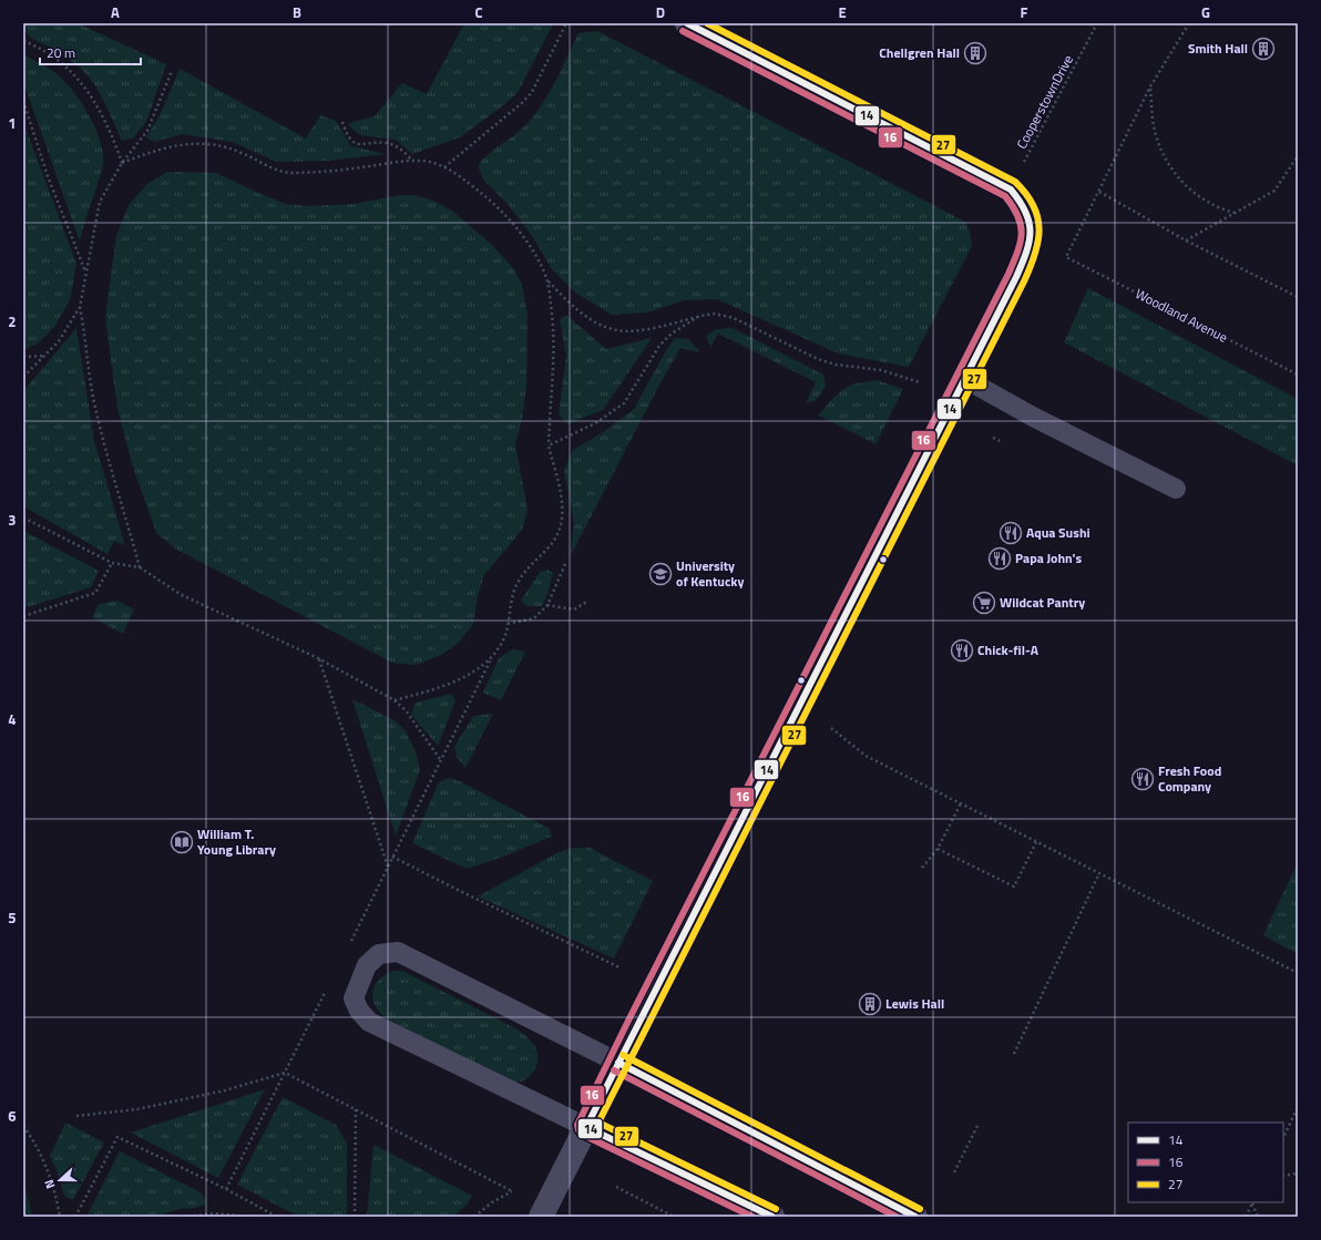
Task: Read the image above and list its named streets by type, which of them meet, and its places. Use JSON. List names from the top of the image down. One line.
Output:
{"streets":{"path":["CooperstownDrive","Woodland Avenue"]},"places":{"building":["Smith Hall","Chellgren Hall","Lewis Hall"],"restaurant":["Aqua Sushi","Papa John's","Chick-fil-A","Fresh Food Company"],"school or university":["University of Kentucky"],"supermarket":["Wildcat Pantry"],"library":["William T. Young Library"]},"lines":["transit line 14","transit line 27","transit line 16"],"legend":["14","16","27"],"scale_bar":"20 m","north":"left","grid":{"columns":["A","B","C","D","E","F","G"],"rows":["1","2","3","4","5","6"]}}
